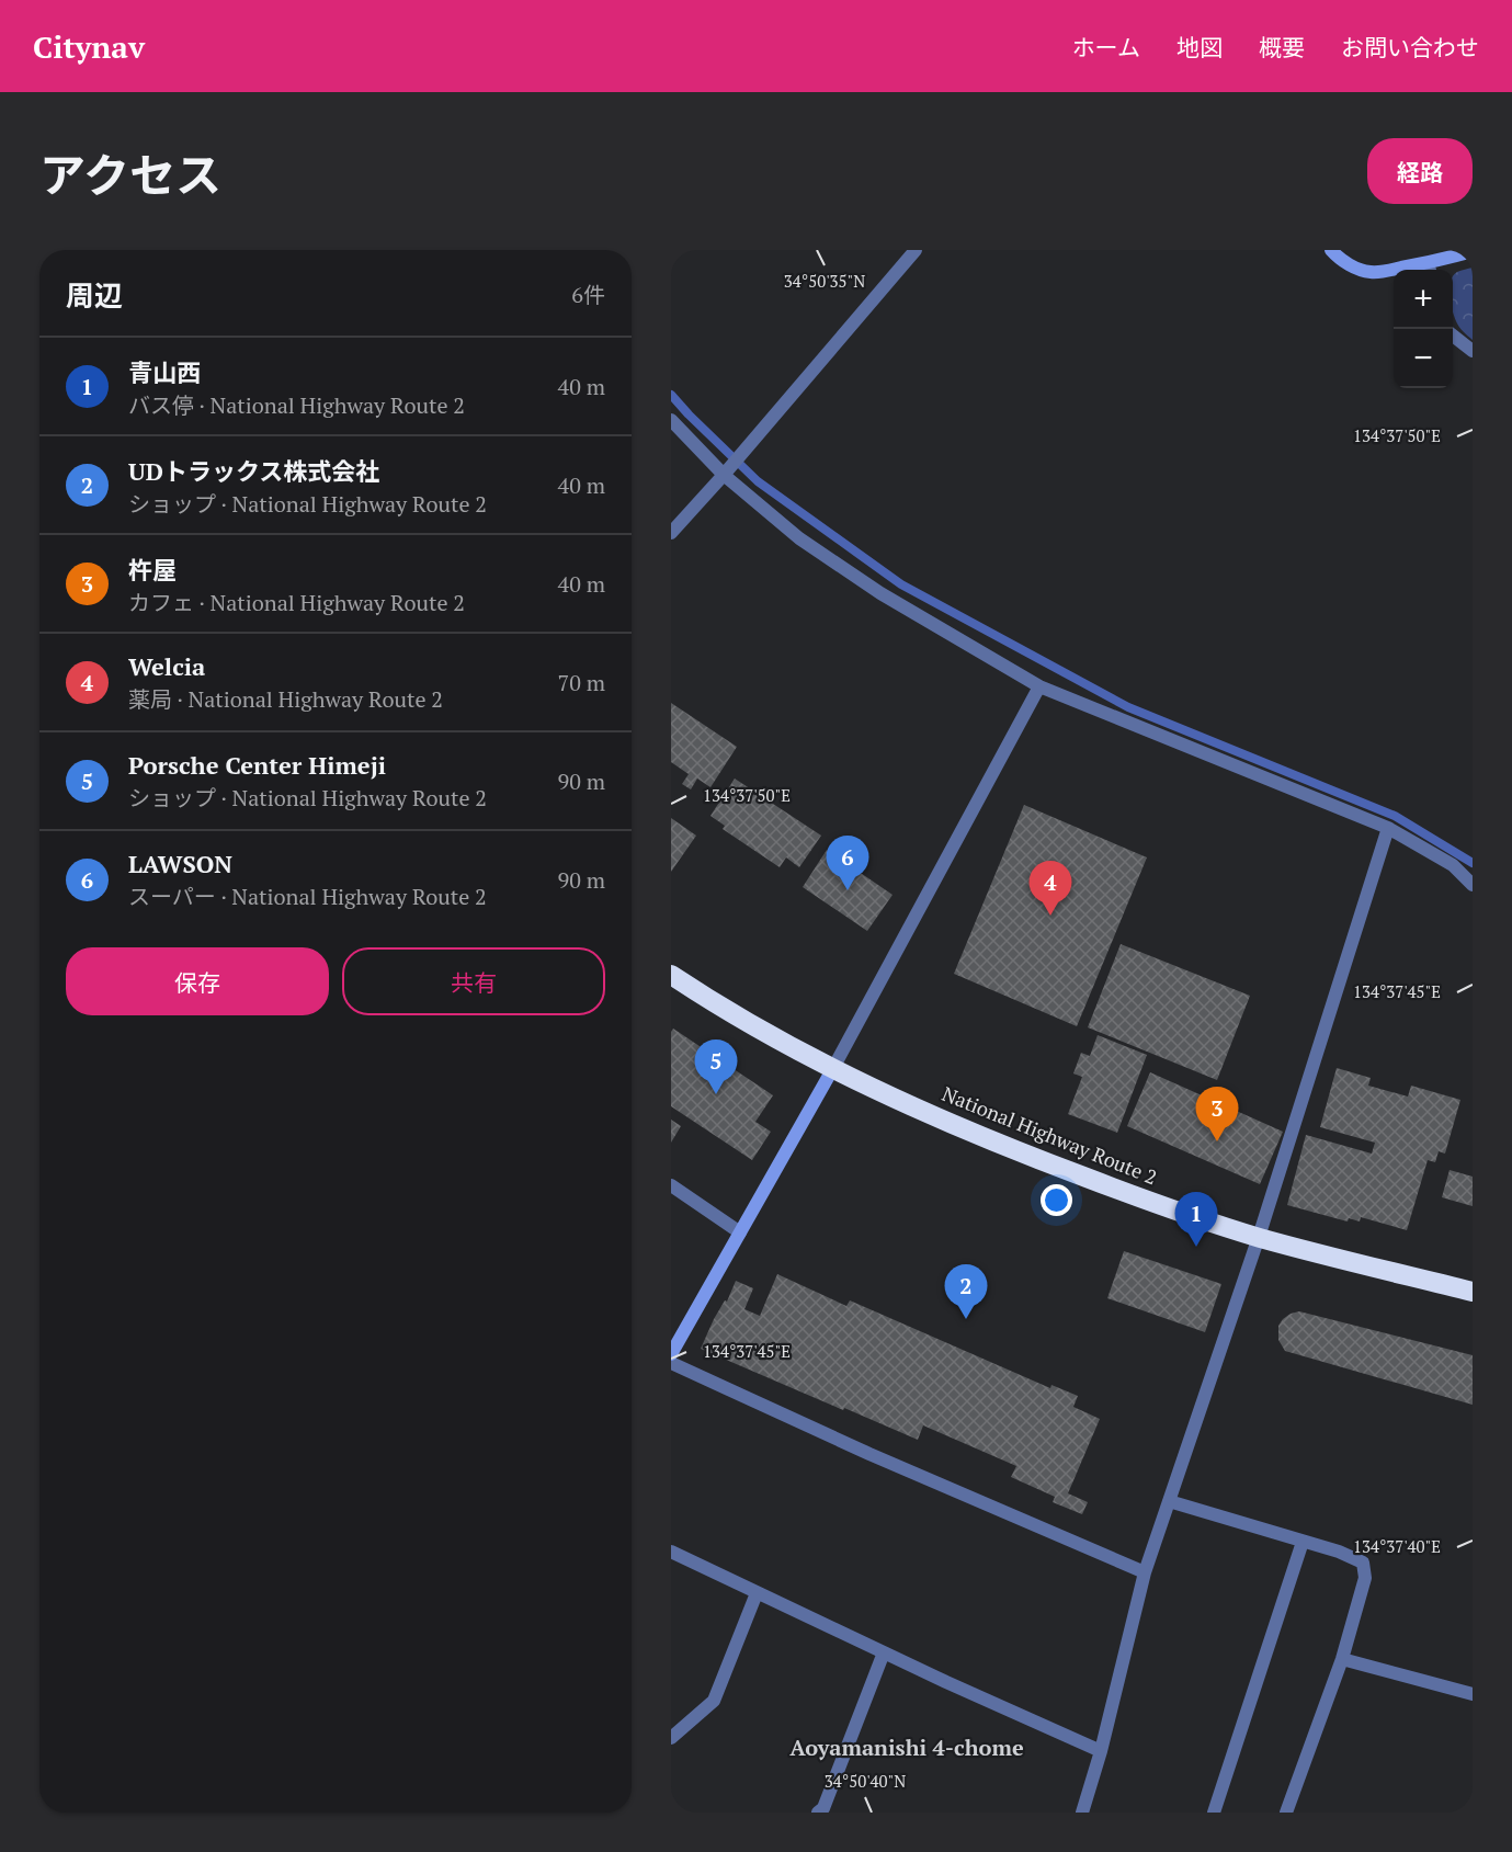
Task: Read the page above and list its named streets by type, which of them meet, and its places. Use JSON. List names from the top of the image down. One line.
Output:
{"streets":{"highway":["National Highway Route 2"]},"districts":["Aoyamanishi 4-chome"],"page":{"header":"Citynav","nav":["ホーム","地図","概要","お問い合わせ"],"title":"アクセス","buttons":["経路",["保存","共有"]],"heading":["周辺","6件"],"map_buttons":["+","−"],"list":[{"mark":"1","name":"青山西","note":"バス停 · National Highway Route 2","value":"40 m"},{"mark":"2","name":"UDトラックス株式会社","note":"ショップ · National Highway Route 2","value":"40 m"},{"mark":"3","name":"杵屋","note":"カフェ · National Highway Route 2","value":"40 m"},{"mark":"4","name":"Welcia","note":"薬局 · National Highway Route 2","value":"70 m"},{"mark":"5","name":"Porsche Center Himeji","note":"ショップ · National Highway Route 2","value":"90 m"},{"mark":"6","name":"LAWSON","note":"スーパー · National Highway Route 2","value":"90 m"}],"pins":["6","4","5","3","1","2"]},"coordinates":["34°50'35\"N","134°37'50\"E","134°37'45\"E","134°37'40\"E","34°50'40\"N"]}
